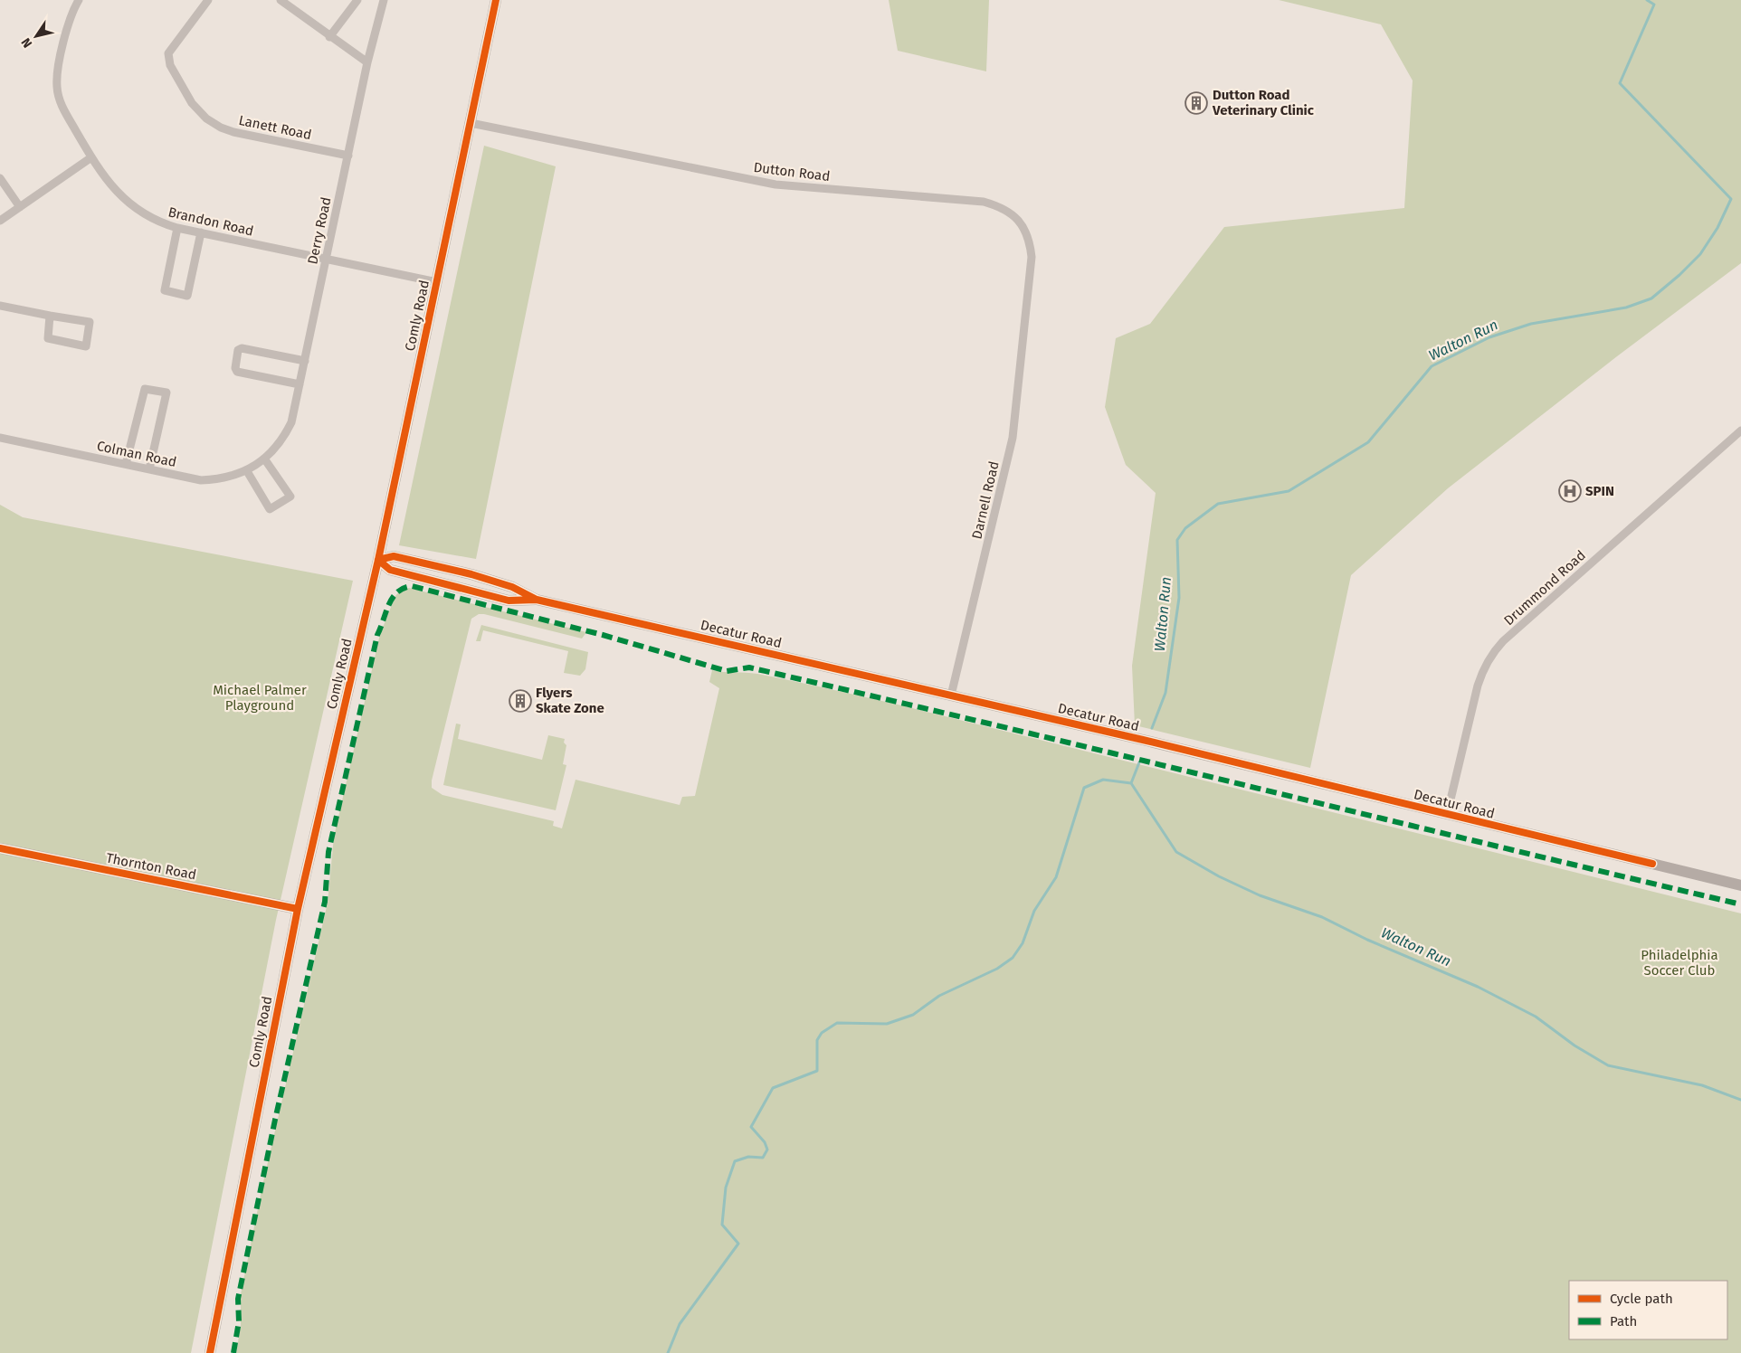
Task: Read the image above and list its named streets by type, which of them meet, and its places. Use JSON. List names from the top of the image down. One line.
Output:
{"streets":{"street":["Lanett Road","Dutton Road","Brandon Road","Derry Road","Comly Road","Colman Road","Darnell Road","Drummond Road","Decatur Road","Thornton Road"]},"crossings":[["Lanett Road","Derry Road"],["Dutton Road","Comly Road"],["Dutton Road","Darnell Road"],["Brandon Road","Derry Road"],["Brandon Road","Comly Road"],["Derry Road","Colman Road"],["Comly Road","Decatur Road"],["Comly Road","Thornton Road"],["Darnell Road","Decatur Road"],["Drummond Road","Decatur Road"]],"water":["Walton Run"],"parks":["Michael Palmer Playground","Philadelphia Soccer Club"],"places":{"building":["Dutton Road Veterinary Clinic","Flyers Skate Zone"],"hospital":["SPIN"]},"legend":["Cycle path","Path"],"north":"bottom left"}
